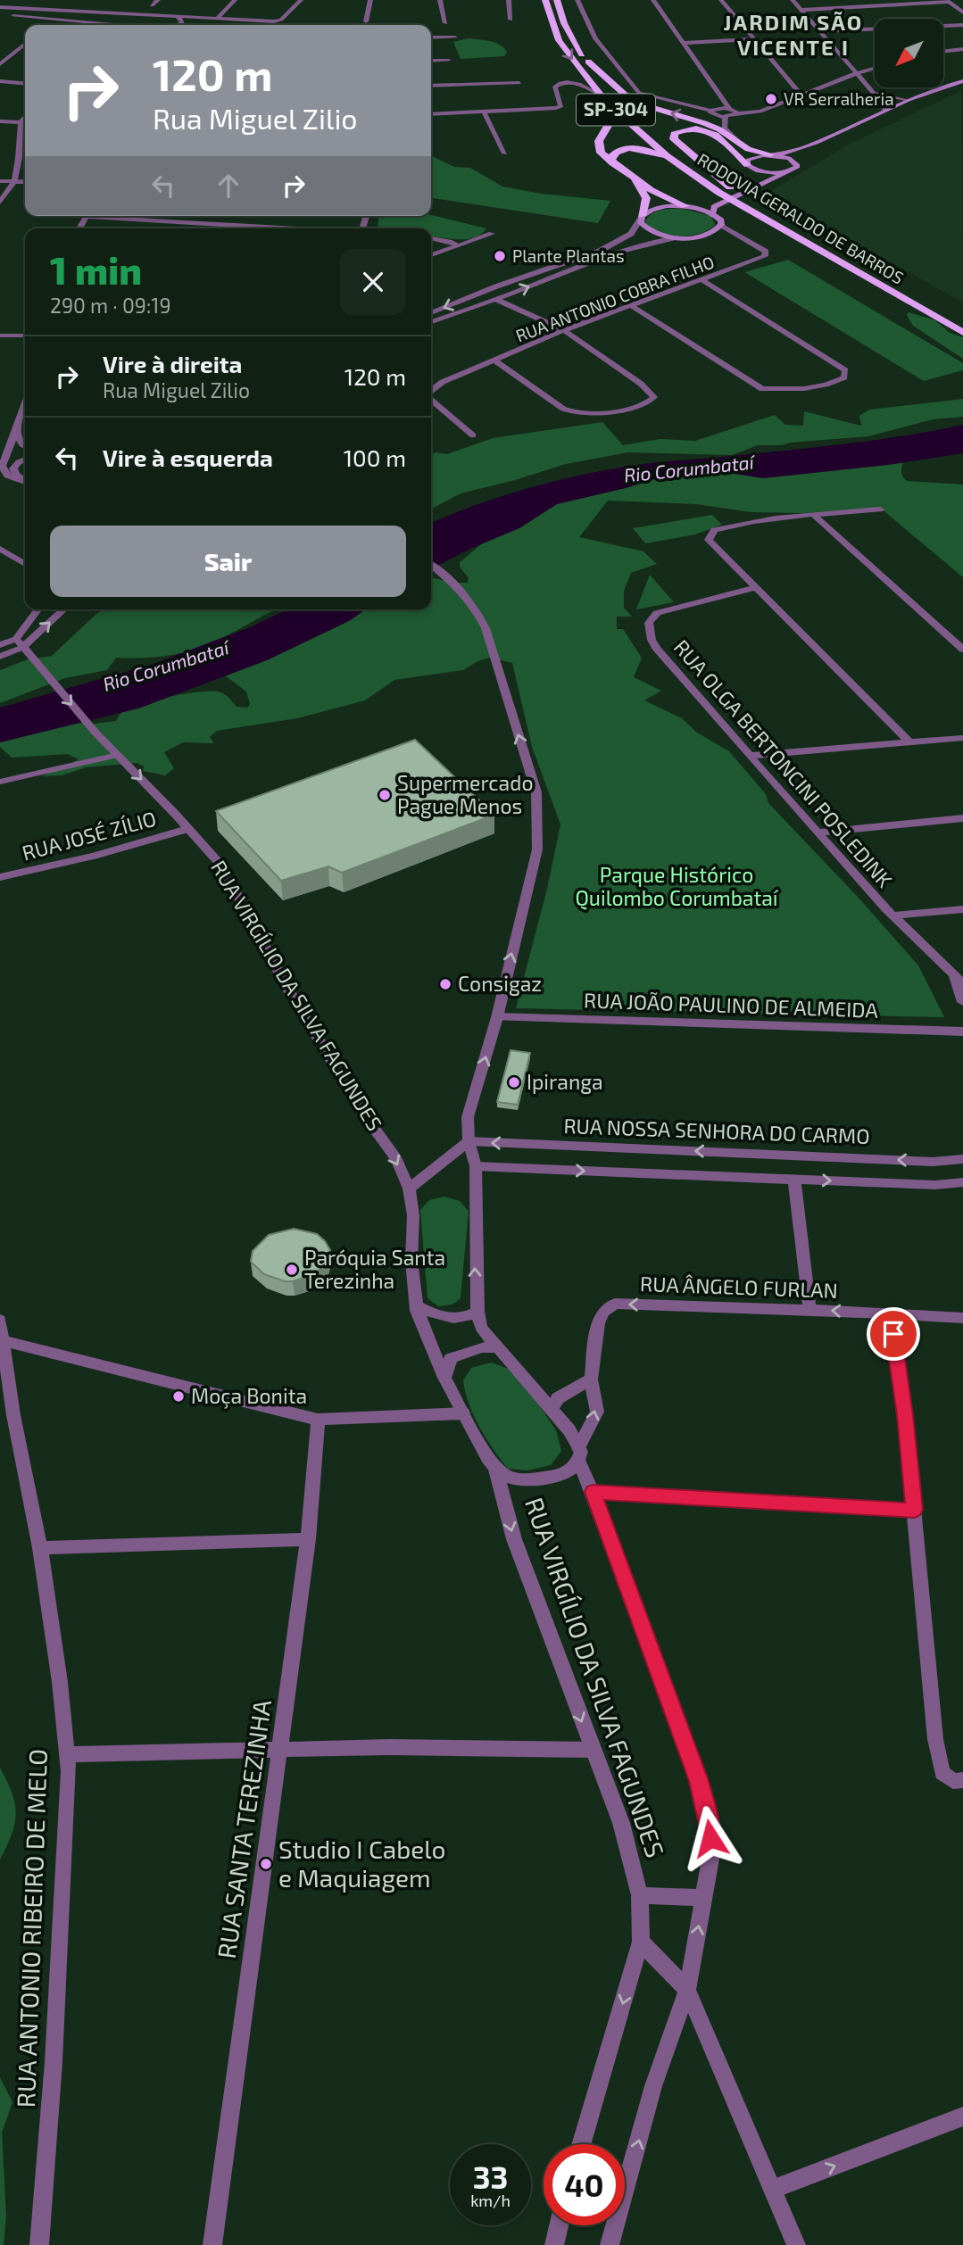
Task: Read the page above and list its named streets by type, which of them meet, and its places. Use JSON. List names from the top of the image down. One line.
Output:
{"streets":{"highway":["SP-304","RODOVIA GERALDO DE BARROS"],"street":["RUA ANTONIO COBRA FILHO","RUA OLGA BERTONCINI POSLEDINK","RUA JOSÉ ZÍLIO","RUA VIRGÍLIO DA SILVA FAGUNDES","RUA JOÃO PAULINO DE ALMEIDA","RUA NOSSA SENHORA DO CARMO","RUA ÂNGELO FURLAN","RUA SANTA TEREZINHA","RUA ANTONIO RIBEIRO DE MELO"]},"crossings":[["RUA JOSÉ ZÍLIO","RUA VIRGÍLIO DA SILVA FAGUNDES"]],"one_way":["RUA ÂNGELO FURLAN"],"districts":["JARDIM SÃO VICENTE I"],"water":["Rio Corumbataí"],"parks":["Parque Histórico Quilombo Corumbataí"],"places":["VR Serralheria","Plante Plantas","Supermercado Pague Menos","Consigaz","Ipiranga","Paróquia Santa Terezinha","Moça Bonita","Studio I Cabelo e Maquiagem"],"north":"bottom left","page":{"turn":["120 m","Rua Miguel Zilio"],"heading":["1 min","290 m · 09:19"],"list":[{"name":"Vire à direita","note":"Rua Miguel Zilio","value":"120 m"},{"name":"Vire à esquerda","value":"100 m"}],"buttons":"Sair","speed":"33 km/h","limit":"40"}}
